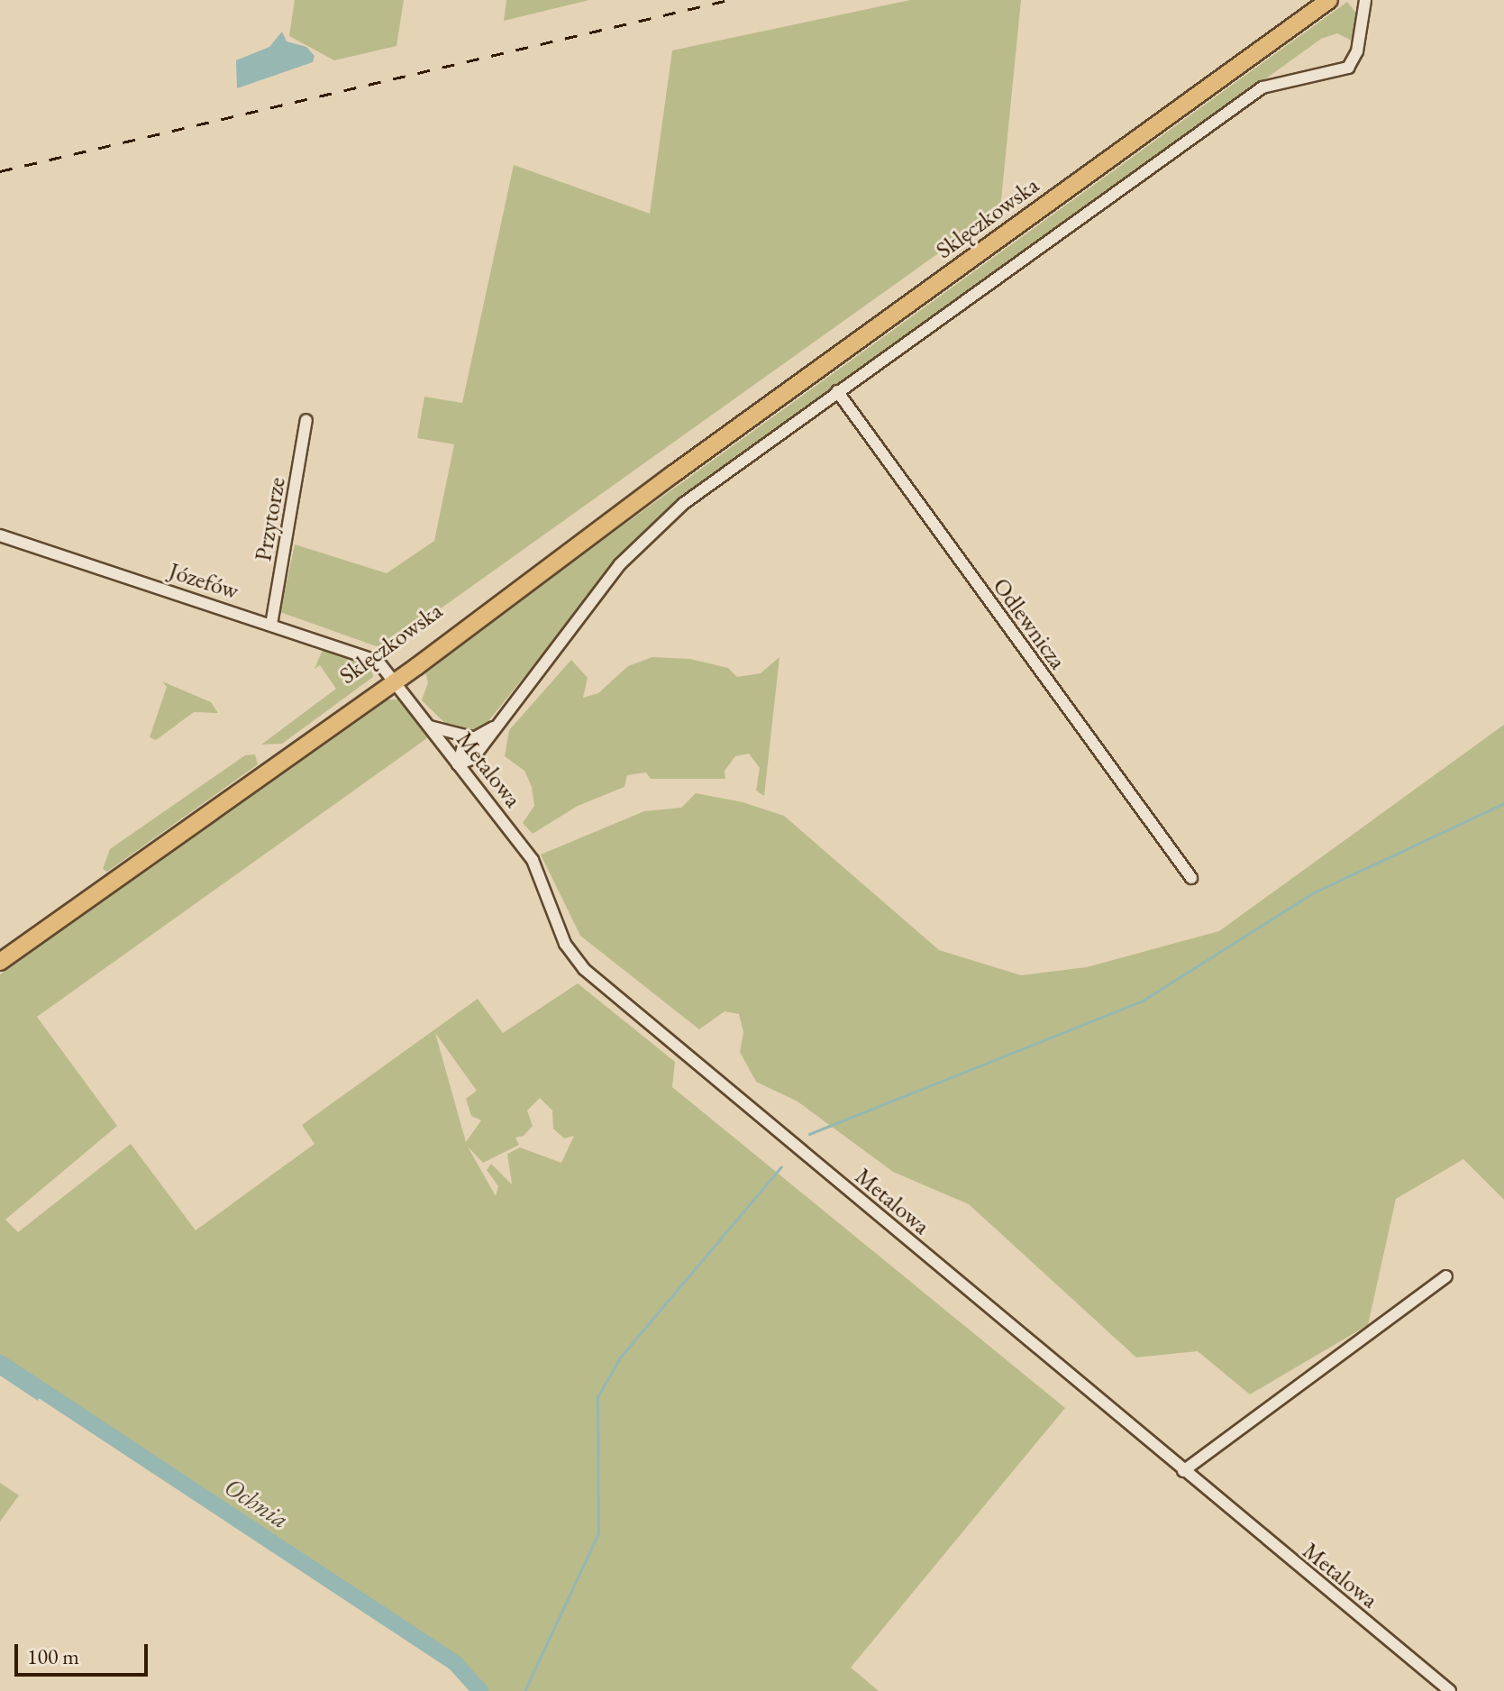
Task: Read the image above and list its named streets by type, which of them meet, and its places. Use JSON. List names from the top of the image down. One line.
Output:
{"streets":{"main road":["Sklęczkowska"],"street":["Przytorze","Józefów","Odlewnicza","Metalowa"]},"crossings":[["Sklęczkowska","Józefów"],["Sklęczkowska","Metalowa"],["Przytorze","Józefów"],["Józefów","Metalowa"]],"water":["Ochnia"],"scale_bar":"100 m"}
